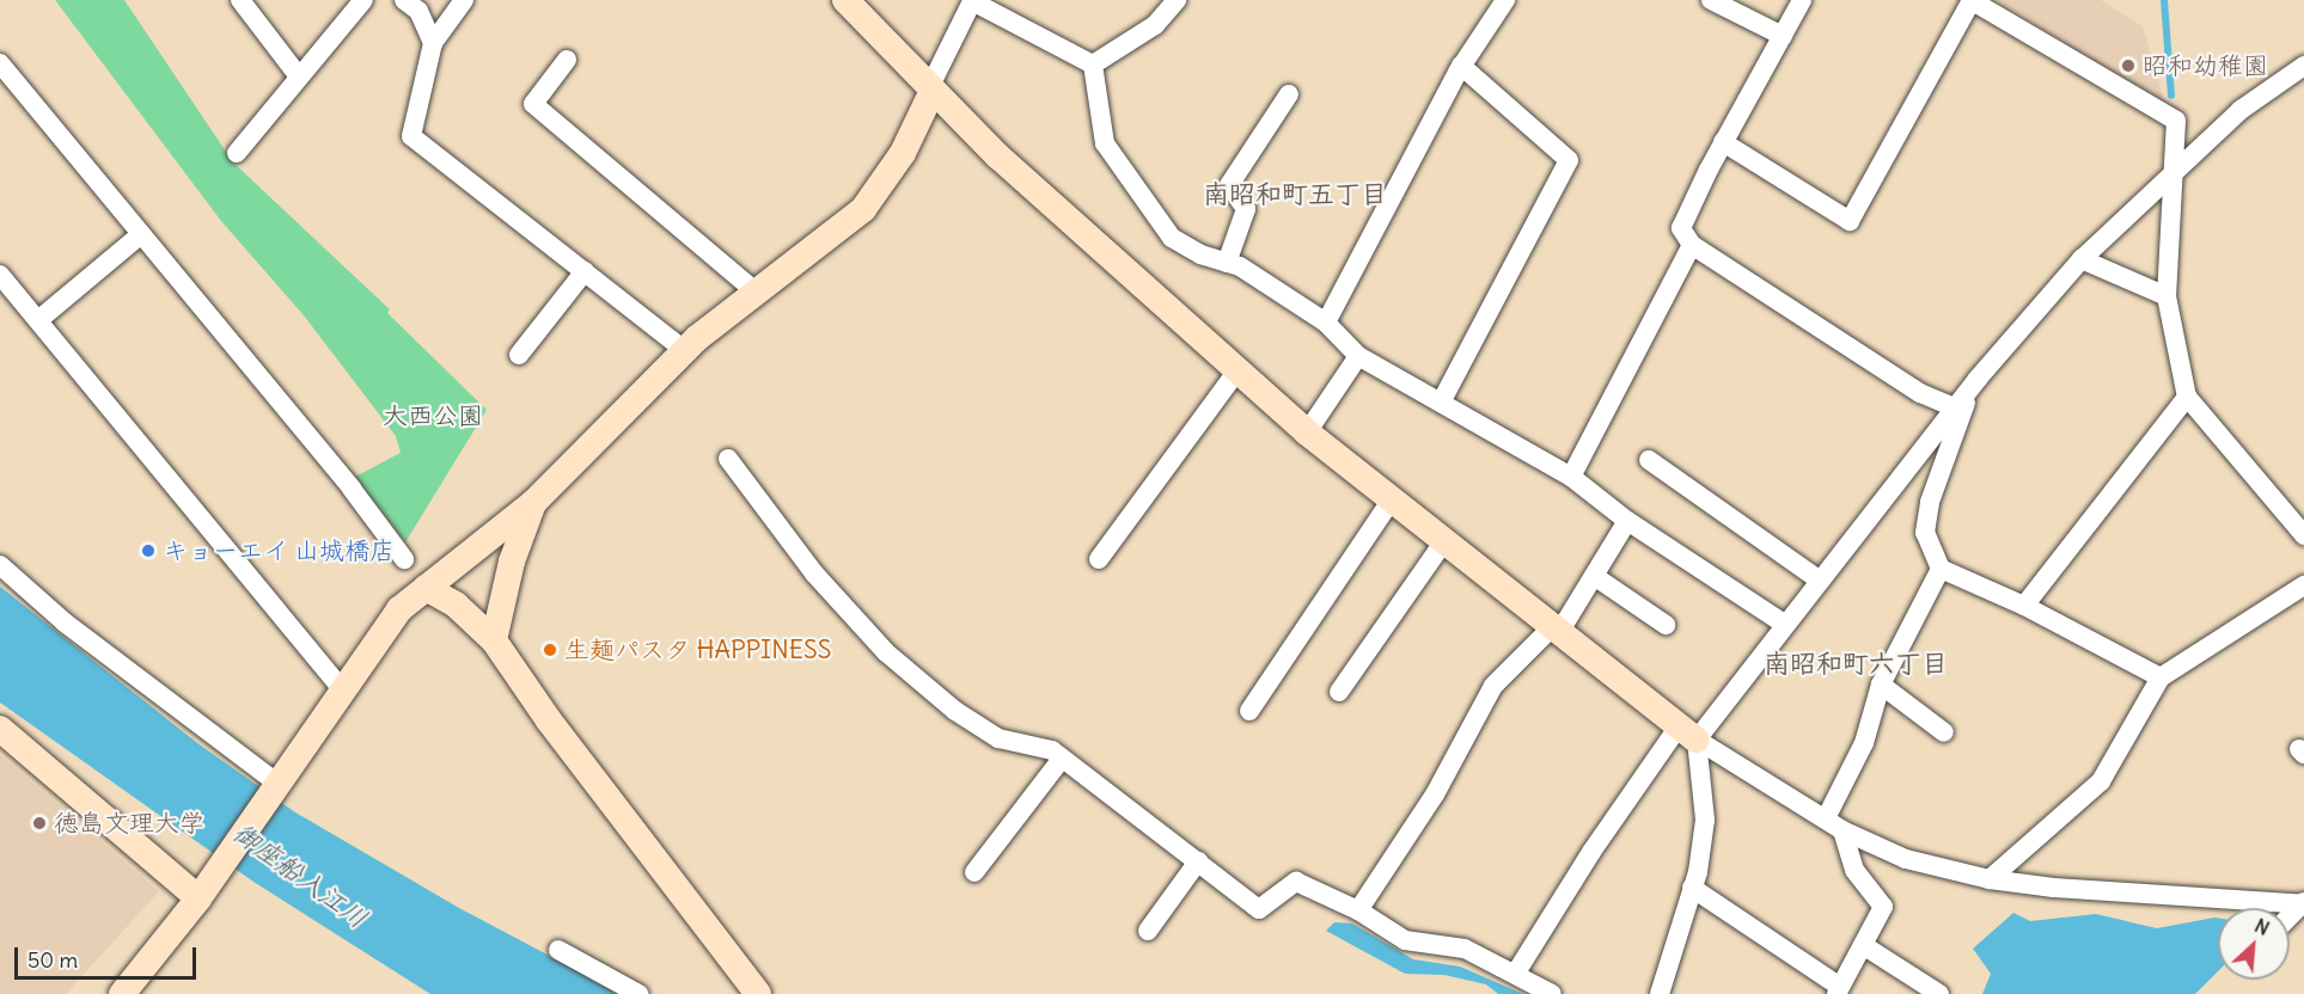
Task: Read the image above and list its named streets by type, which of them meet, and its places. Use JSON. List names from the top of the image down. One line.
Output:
{"districts":["南昭和町五丁目","南昭和町六丁目"],"water":["御座船入江川"],"parks":["大西公園"],"places":["昭和幼稚園","キョーエイ 山城橋店","生麺パスタ HAPPINESS","徳島文理大学"],"scale_bar":"50 m","north":"top right"}
